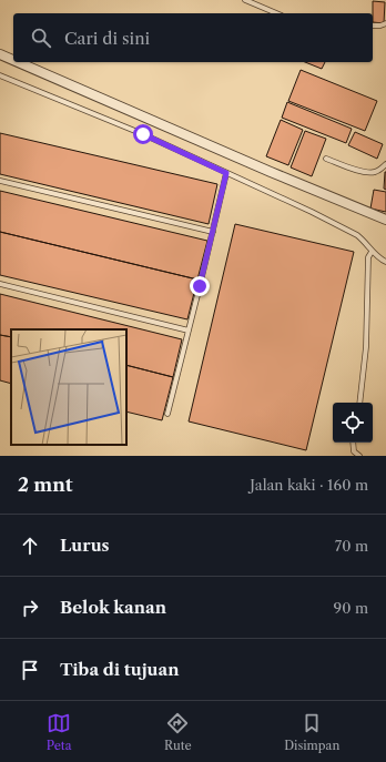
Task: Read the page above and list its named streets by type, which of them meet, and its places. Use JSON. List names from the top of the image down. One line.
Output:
{"page":{"search":"Cari di sini","heading":["2 mnt","Jalan kaki · 160 m"],"list":[["Lurus","70 m"],["Belok kanan","90 m"],"Tiba di tujuan"],"nav":["Peta","Rute","Disimpan"]}}
